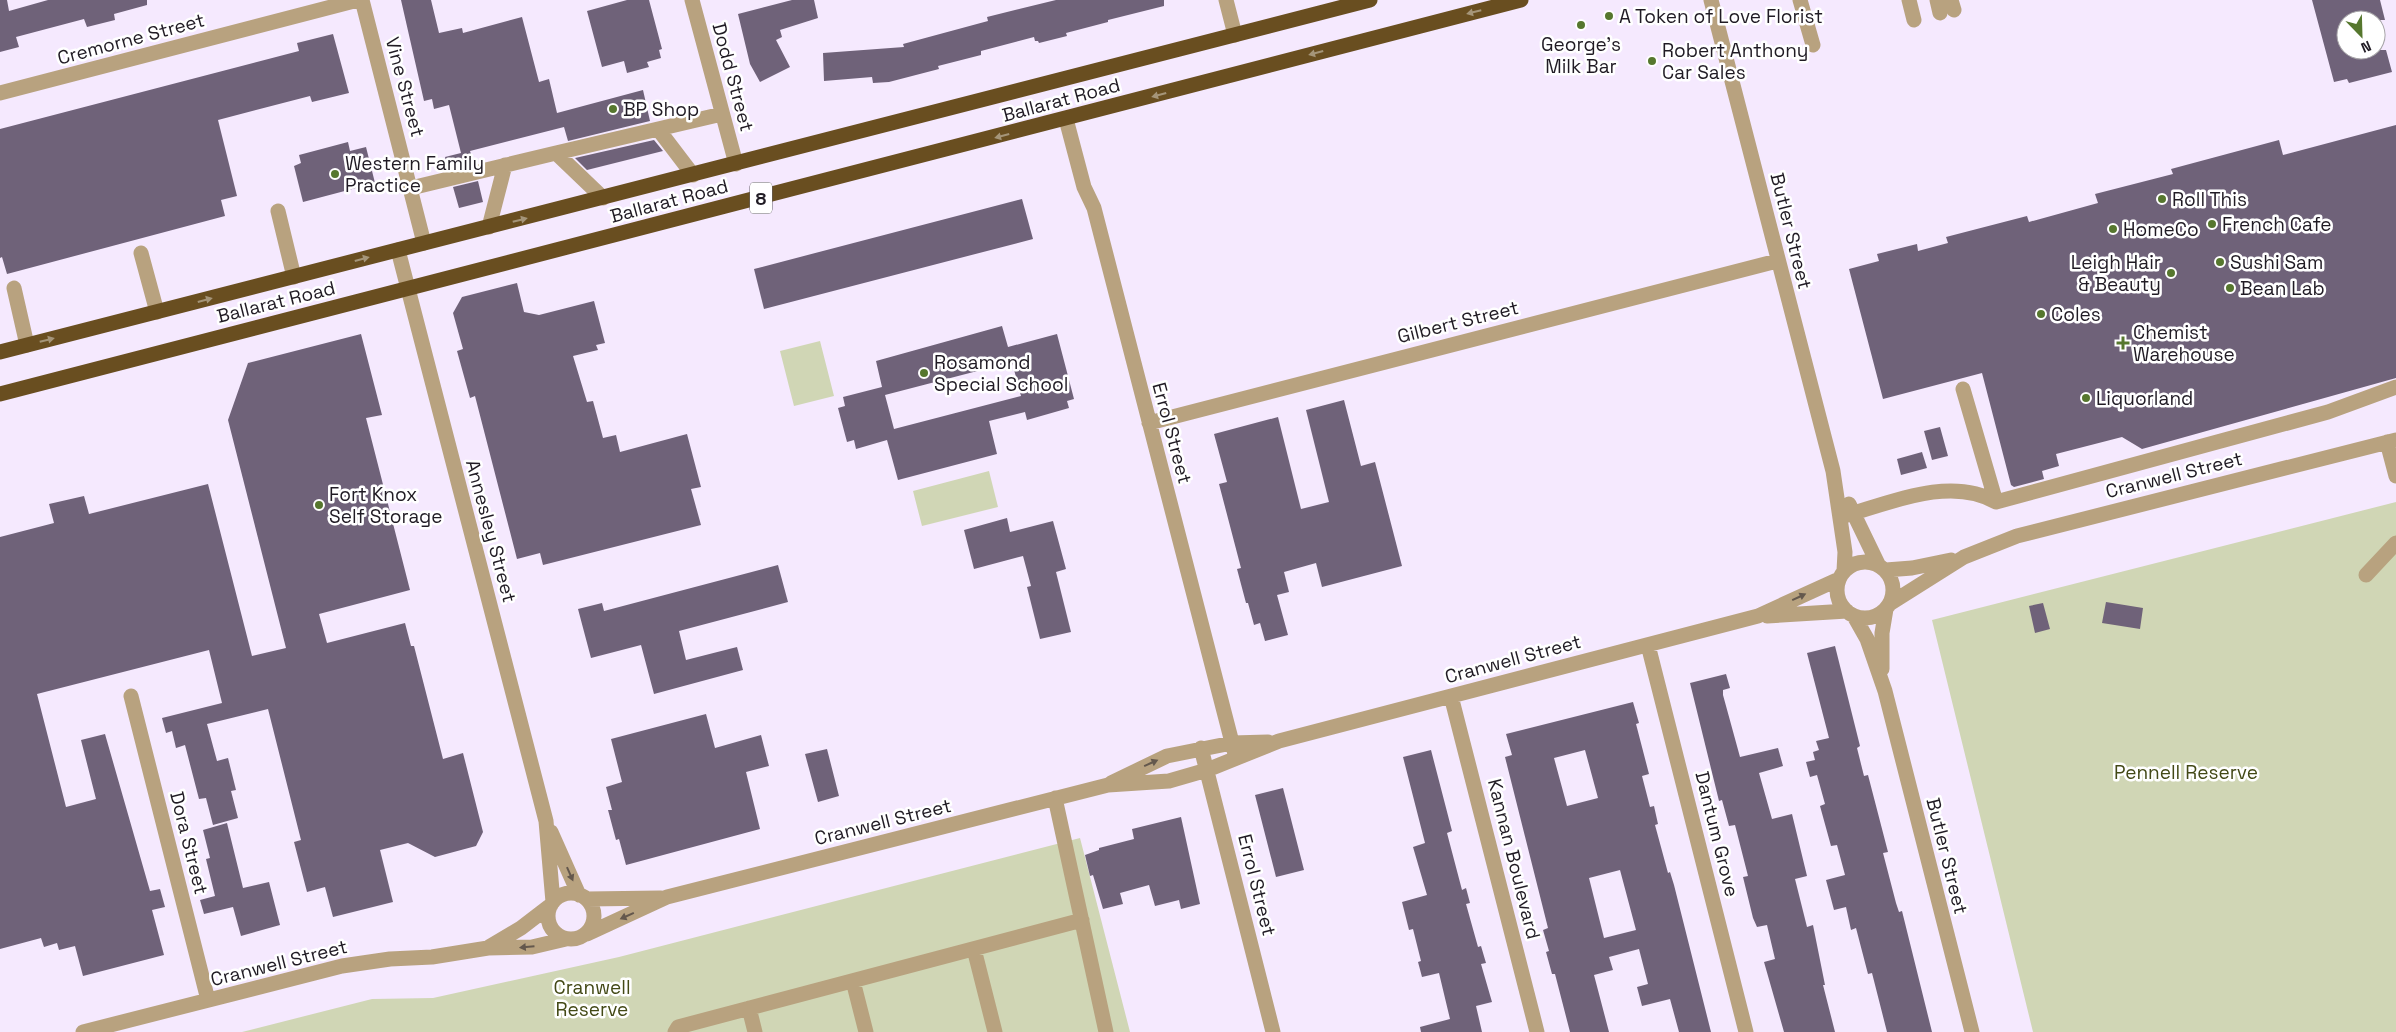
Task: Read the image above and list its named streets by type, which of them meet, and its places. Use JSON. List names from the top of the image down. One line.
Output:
{"streets":{"highway":["Ballarat Road","8"],"street":["Cremorne Street","Dodd Street","Vine Street","Butler Street","Gilbert Street","Errol Street","Cranwell Street","Annesley Street","Dantum Grove","Dora Street","Kannan Boulevard"]},"crossings":[["Cremorne Street","Vine Street"],["Dodd Street","Ballarat Road"],["Vine Street","Ballarat Road"],["Ballarat Road","Errol Street"],["Ballarat Road","Annesley Street"],["Butler Street","Gilbert Street"],["Butler Street","Cranwell Street"],["Gilbert Street","Errol Street"],["Errol Street","Cranwell Street"],["Cranwell Street","Annesley Street"],["Cranwell Street","Dantum Grove"],["Cranwell Street","Dora Street"],["Cranwell Street","Kannan Boulevard"]],"parks":["Pennell Reserve","Cranwell Reserve"],"places":{"other":["A Token of Love Florist","George's Milk Bar","Robert Anthony Car Sales","BP Shop","Western Family Practice","Roll This","French Cafe","HomeCo","Sushi Sam","Leigh Hair & Beauty","Bean Lab","Coles","Rosamond Special School","Liquorland","Fort Knox Self Storage"],"health":["Chemist Warehouse"]},"north":"bottom right"}
